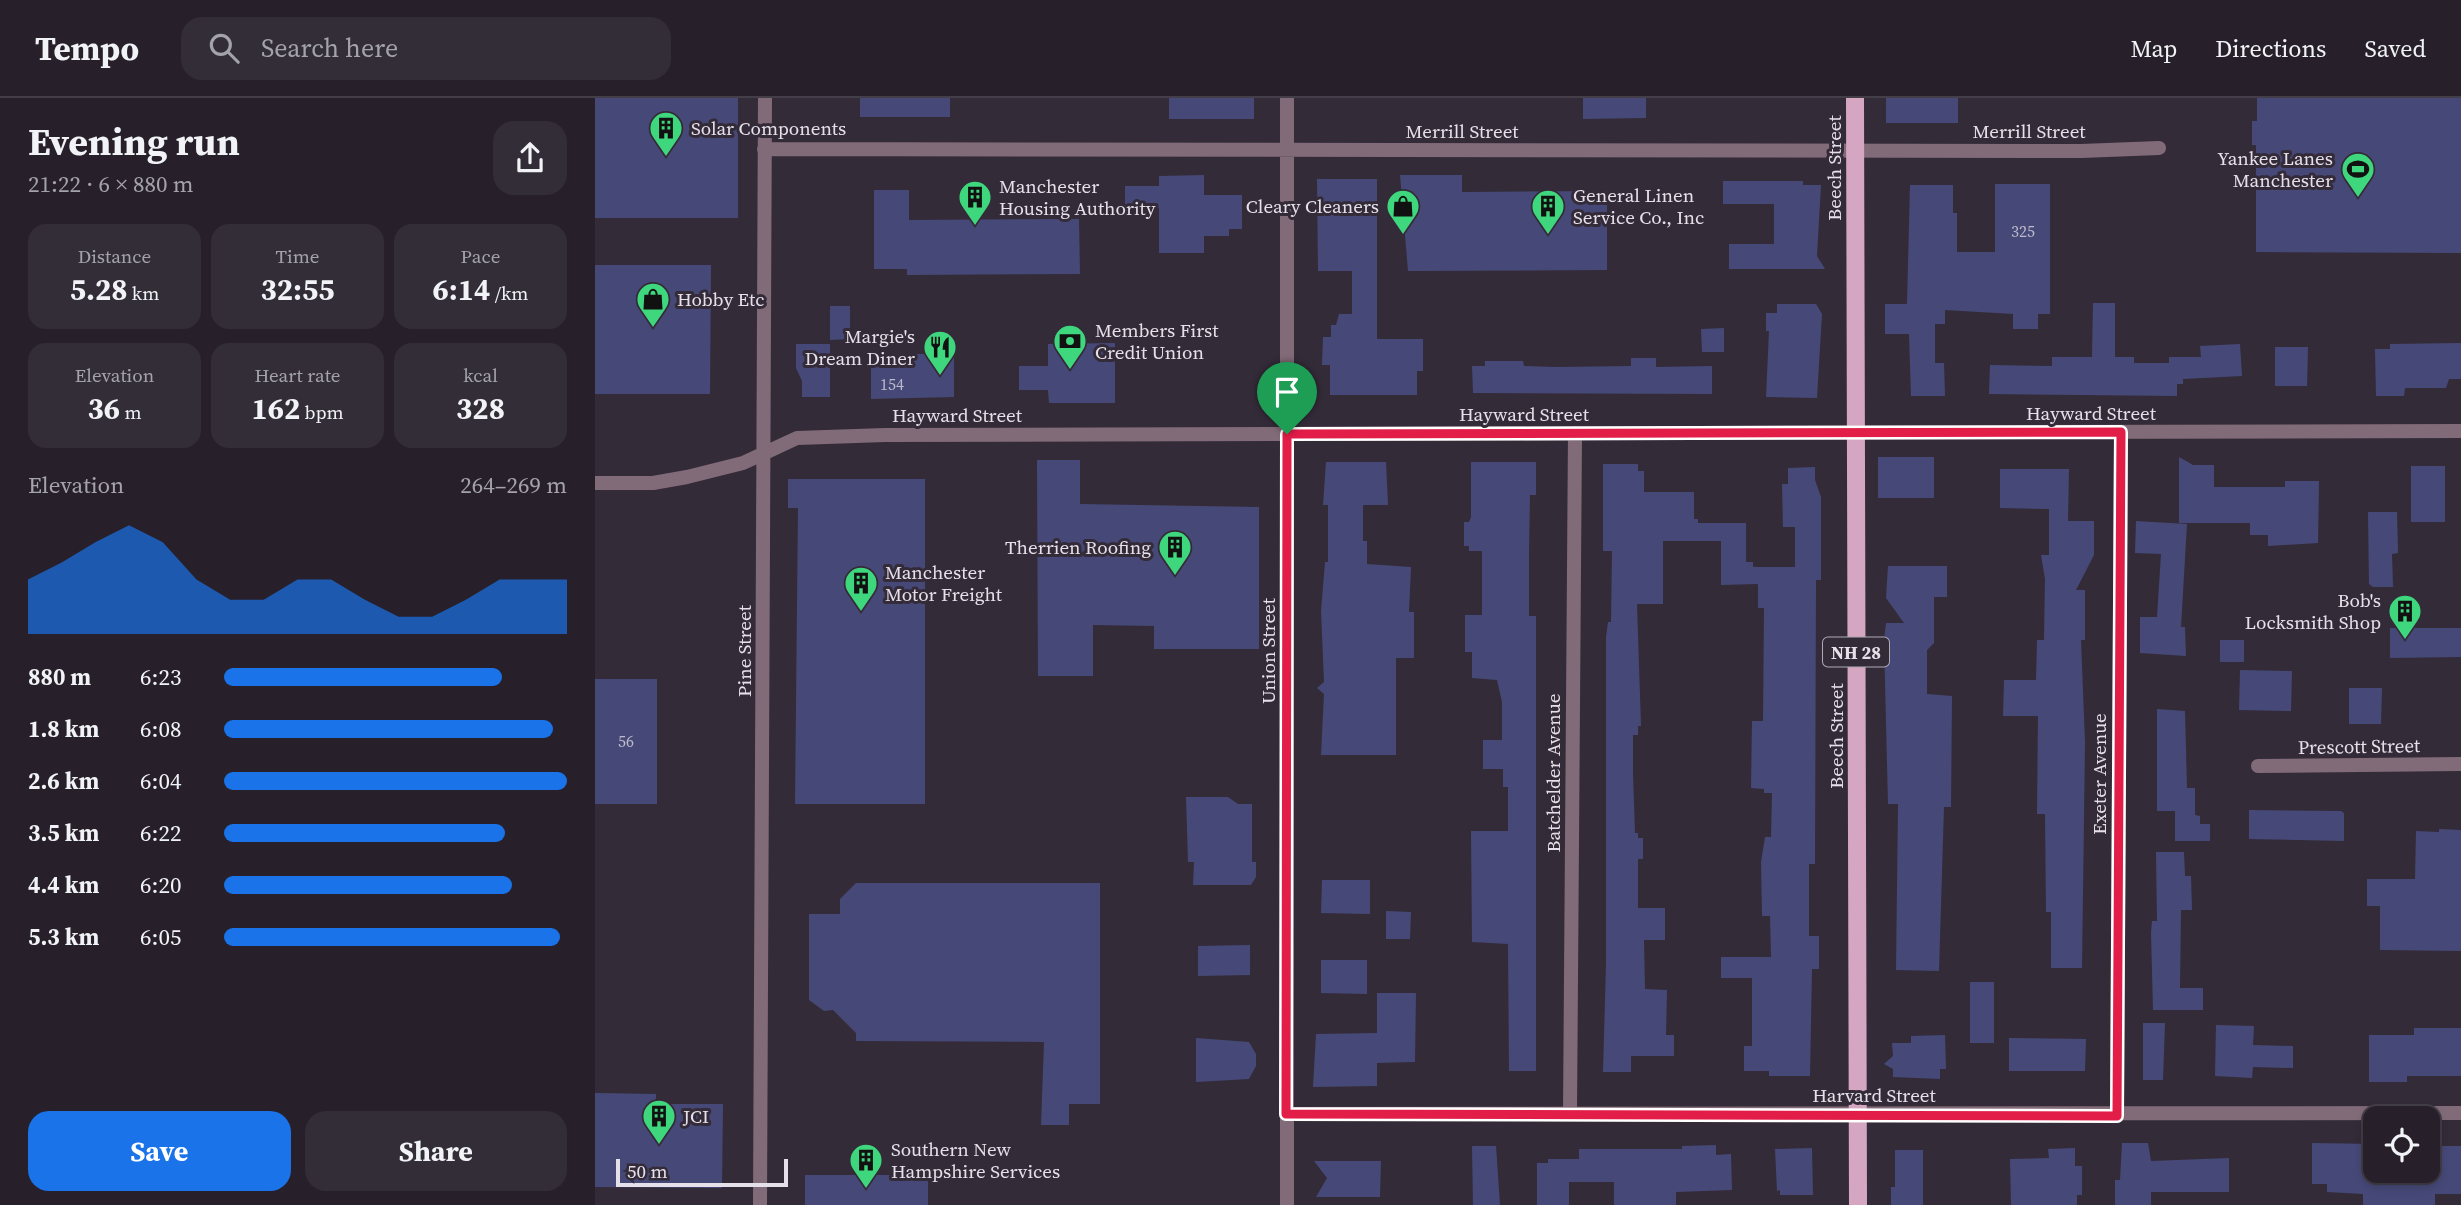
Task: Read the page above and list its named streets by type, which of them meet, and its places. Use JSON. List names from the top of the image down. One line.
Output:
{"streets":{"main road":["Beech Street","NH 28"],"street":["Merrill Street","Hayward Street","Pine Street","Union Street","Prescott Street","Batchelder Avenue","Exeter Avenue","Harvard Street"]},"crossings":[["Merrill Street","Beech Street"],["Merrill Street","Pine Street"],["Merrill Street","Union Street"],["Beech Street","Hayward Street"],["Beech Street","Harvard Street"],["Hayward Street","Pine Street"],["Hayward Street","Union Street"],["Hayward Street","Batchelder Avenue"],["Hayward Street","Exeter Avenue"],["Union Street","Harvard Street"],["Batchelder Avenue","Harvard Street"],["Exeter Avenue","Harvard Street"]],"places":{"building":["Solar Components","Manchester Housing Authority","General Linen Service Co., Inc","Therrien Roofing","Manchester Motor Freight","Bob's Locksmith Shop","JCI","Southern New Hampshire Services"],"sports":["Yankee Lanes Manchester"],"shop":["Cleary Cleaners","Hobby Etc"],"bank":["Members First Credit Union"],"restaurant":["Margie's Dream Diner"]},"house_numbers":["325","154","56"],"scale_bar":"50 m","page":{"header":"Tempo","search":"Search here","nav":["Map","Directions","Saved"],"heading":["Evening run","21:22 · 6 × 880 m"],"stats":[["Distance","5.28 km"],["Time","32:55"],["Pace","6:14 /km"],["Elevation","36 m"],["Heart rate","162 bpm"],["kcal","328"]],"chart":["Elevation","264–269 m"],"list":[{"name":"880 m","note":"6:23"},{"name":"1.8 km","note":"6:08"},{"name":"2.6 km","note":"6:04"},{"name":"3.5 km","note":"6:22"},{"name":"4.4 km","note":"6:20"},{"name":"5.3 km","note":"6:05"}],"buttons":["Save","Share"],"scale":"50 m"}}
